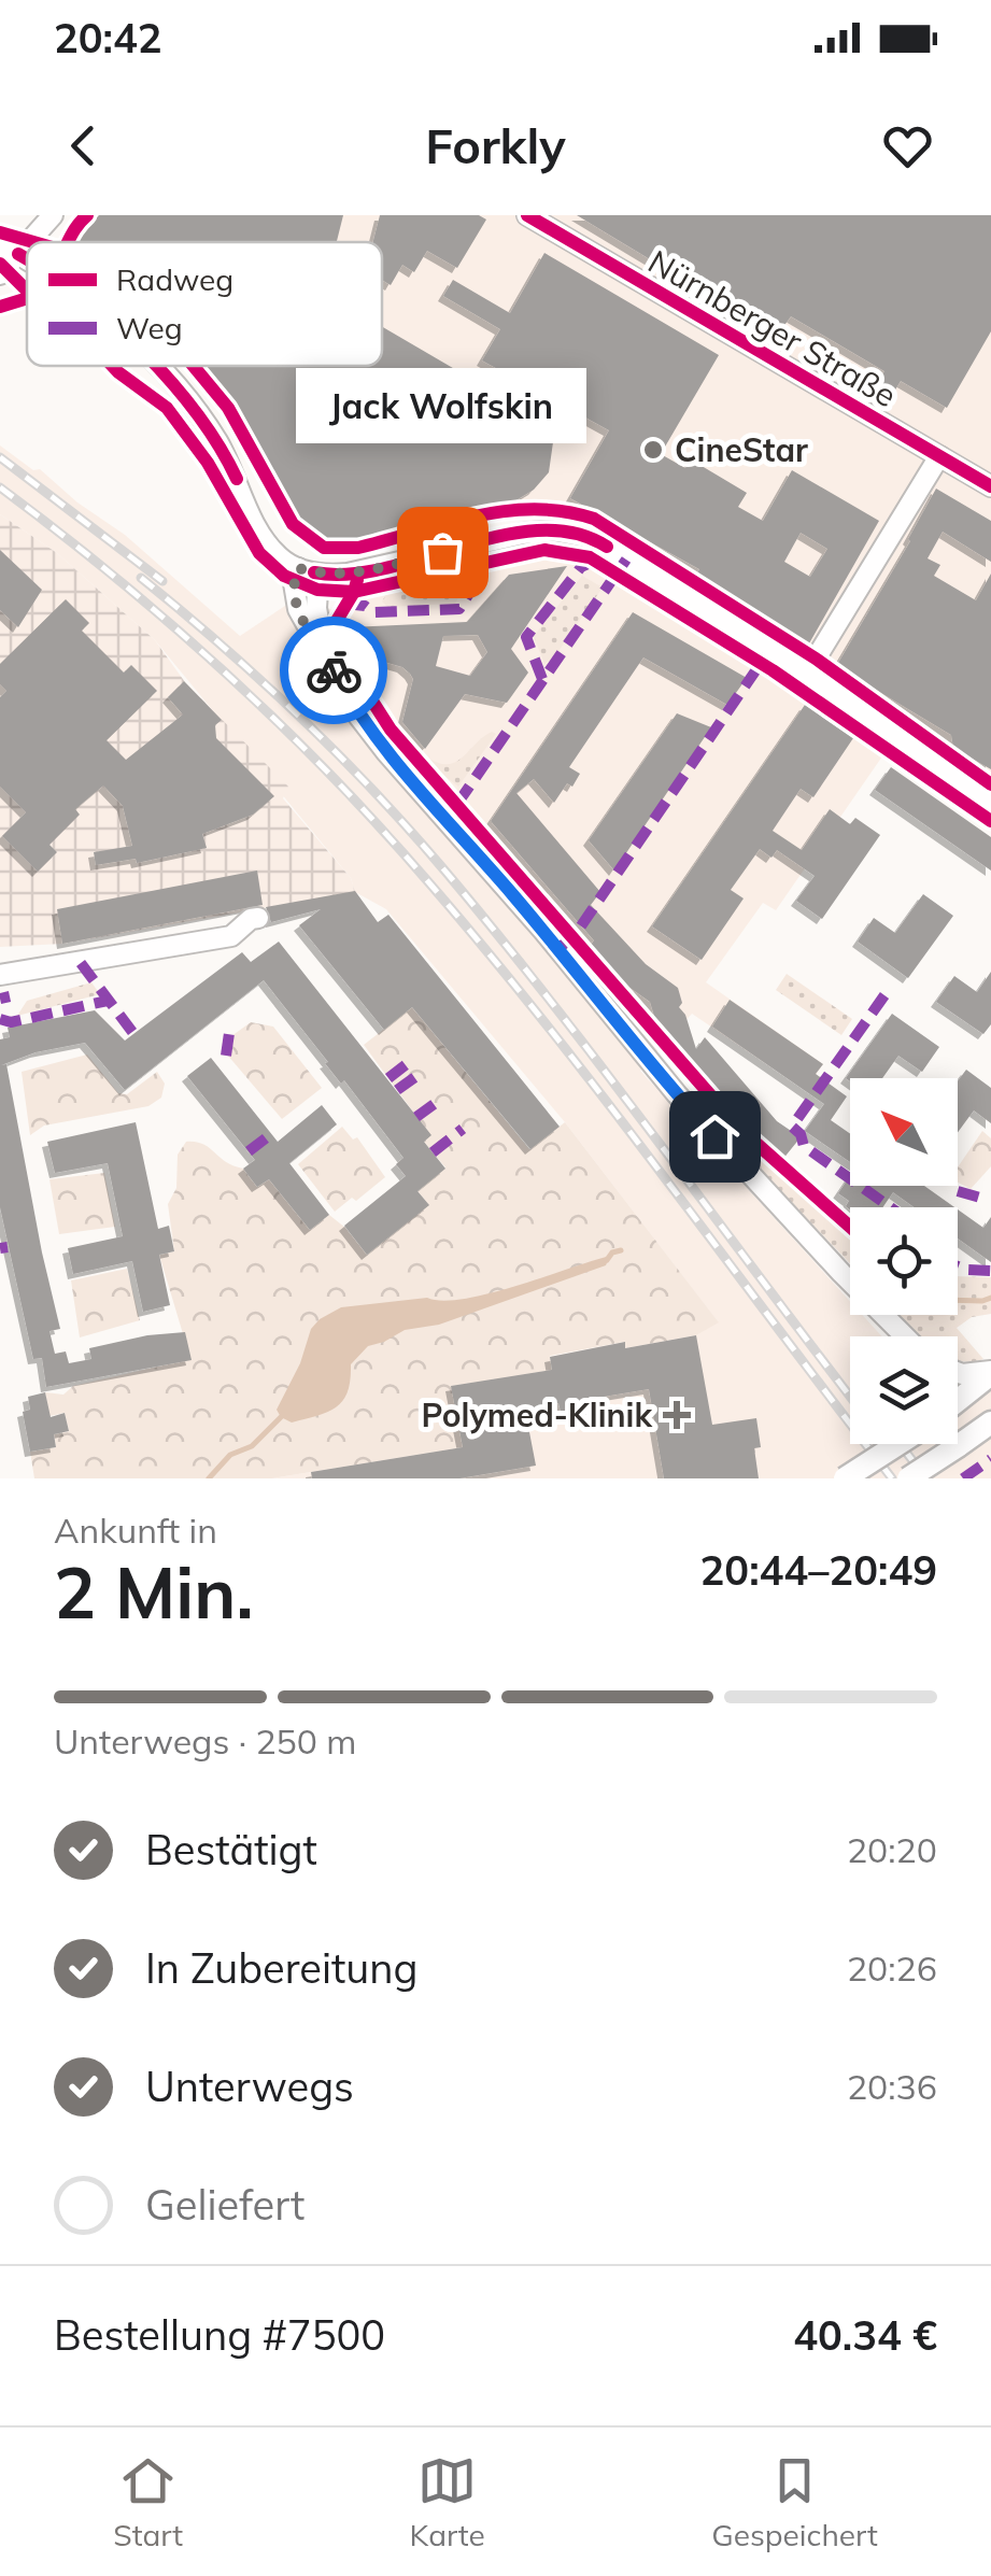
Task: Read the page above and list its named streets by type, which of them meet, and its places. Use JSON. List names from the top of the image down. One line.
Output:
{"streets":{"street":["Nürnberger Straße"]},"places":{"other":["CineStar","Jack Wolfskin"],"health":["Polymed-Klinik"]},"legend":["Radweg","Weg"],"north":"top left","page":{"status":"20:42","header":"Forkly","bubble":"Jack Wolfskin","heading":["2 Min.","Ankunft in","20:44–20:49"],"panel":["Bestellung #7500","40.34 €"],"bar":"Unterwegs · 250 m","list":[["Bestätigt","20:20"],["In Zubereitung","20:26"],["Unterwegs","20:36"],"Geliefert"],"tabs":["Start","Karte","Gespeichert"]}}
